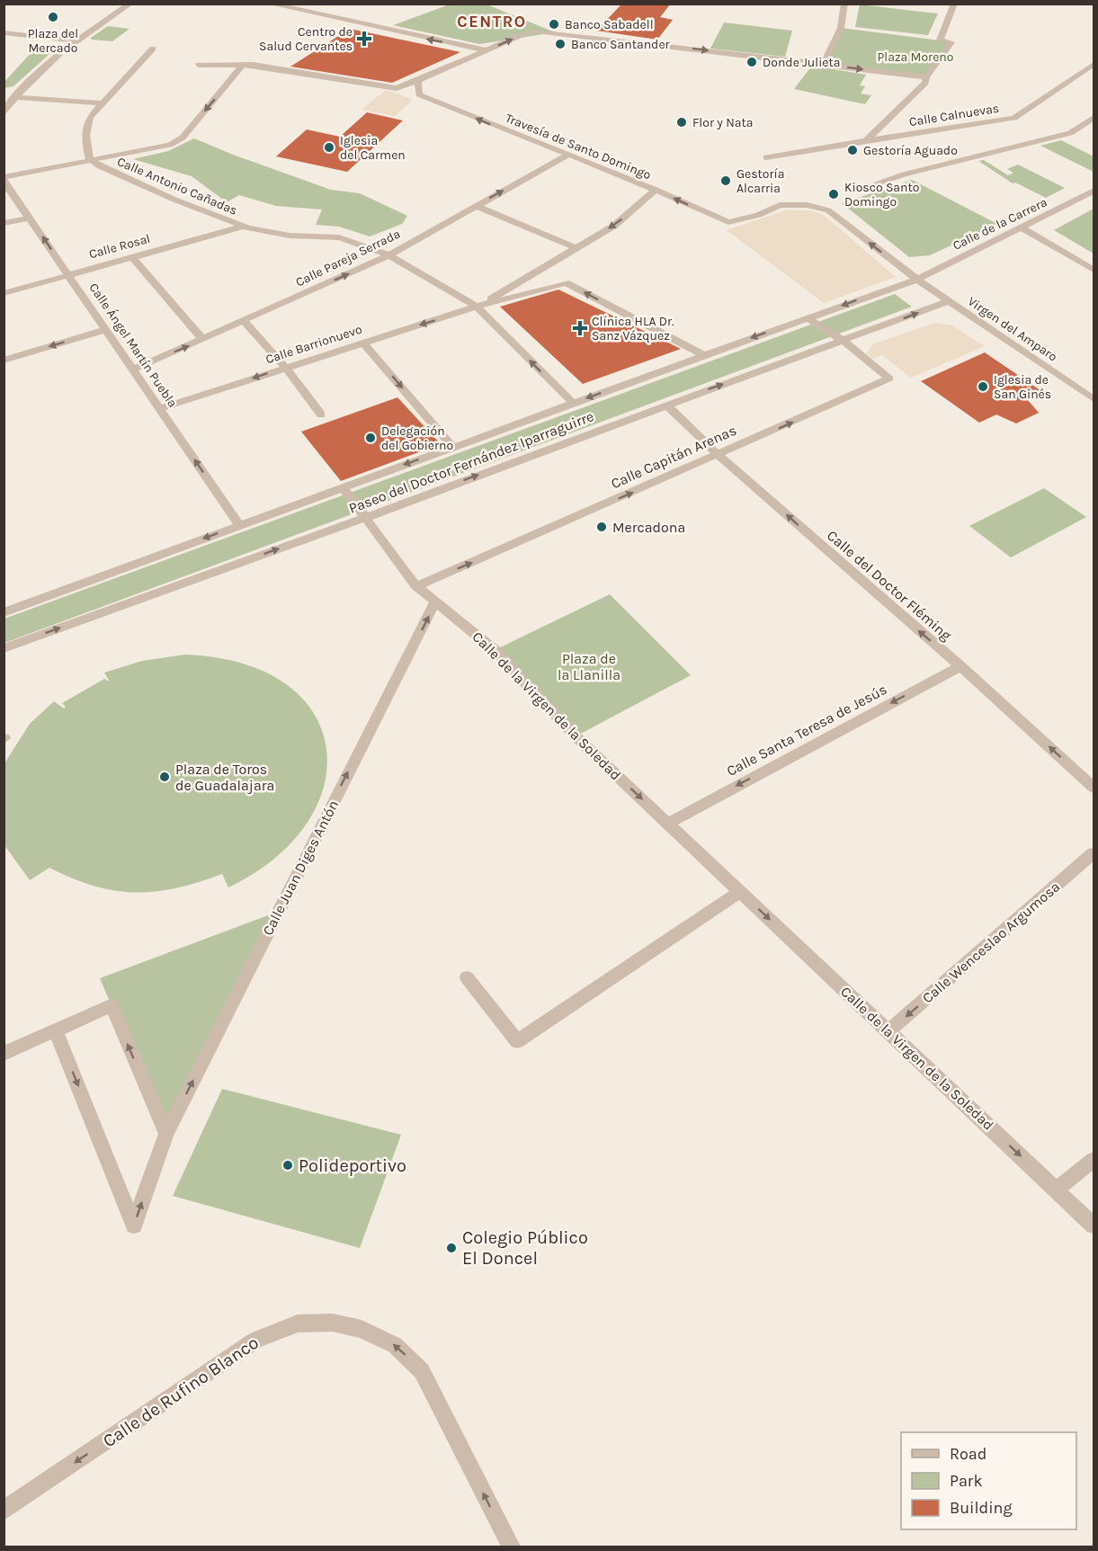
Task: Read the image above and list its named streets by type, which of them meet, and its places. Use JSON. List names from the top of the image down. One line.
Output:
{"streets":{"street":["Calle Calnuevas","Travesía de Santo Domingo","Calle Antonio Cañadas","Calle de la Carrera","Calle Rosal","Calle Pareja Serrada","Virgen del Amparo","Calle Barrionuevo","Calle Ángel Martín Puebla","Calle Capitán Arenas","Paseo del Doctor Fernández Iparraguirre","Calle del Doctor Fléming","Calle de la Virgen de la Soledad","Calle Santa Teresa de Jesús","Calle Juan Diges Antón","Calle Wenceslao Argumosa","Calle de Rufino Blanco"]},"crossings":[["Travesía de Santo Domingo","Calle Pareja Serrada"],["Travesía de Santo Domingo","Virgen del Amparo"],["Calle Antonio Cañadas","Calle Rosal"],["Calle Antonio Cañadas","Calle Pareja Serrada"],["Calle Antonio Cañadas","Calle Barrionuevo"],["Calle Antonio Cañadas","Paseo del Doctor Fernández Iparraguirre"],["Calle de la Carrera","Virgen del Amparo"],["Calle de la Carrera","Paseo del Doctor Fernández Iparraguirre"],["Calle Rosal","Calle Ángel Martín Puebla"],["Calle Pareja Serrada","Calle Ángel Martín Puebla"],["Virgen del Amparo","Paseo del Doctor Fernández Iparraguirre"],["Calle Barrionuevo","Calle Ángel Martín Puebla"],["Calle Ángel Martín Puebla","Paseo del Doctor Fernández Iparraguirre"],["Calle Capitán Arenas","Paseo del Doctor Fernández Iparraguirre"],["Calle Capitán Arenas","Calle del Doctor Fléming"],["Calle Capitán Arenas","Calle de la Virgen de la Soledad"],["Paseo del Doctor Fernández Iparraguirre","Calle del Doctor Fléming"],["Paseo del Doctor Fernández Iparraguirre","Calle de la Virgen de la Soledad"],["Calle del Doctor Fléming","Calle Santa Teresa de Jesús"],["Calle de la Virgen de la Soledad","Calle Santa Teresa de Jesús"],["Calle de la Virgen de la Soledad","Calle Juan Diges Antón"],["Calle de la Virgen de la Soledad","Calle Wenceslao Argumosa"]],"one_way":["Virgen del Amparo","Calle Barrionuevo","Calle Ángel Martín Puebla","Calle Capitán Arenas","Calle del Doctor Fléming","Calle de la Virgen de la Soledad","Calle Santa Teresa de Jesús","Calle Wenceslao Argumosa"],"districts":["CENTRO"],"parks":["Plaza Moreno","Plaza de la Llanilla"],"places":{"other":["Plaza del Mercado","Banco Sabadell","Banco Santander","Donde Julieta","Flor y Nata","Iglesia del Carmen","Gestoría Aguado","Gestoría Alcarria","Kiosco Santo Domingo","Iglesia de San Ginés","Delegación del Gobierno","Mercadona","Plaza de Toros de Guadalajara","Polideportivo","Colegio Público El Doncel"],"health":["Centro de Salud Cervantes","Clínica HLA Dr. Sanz Vázquez"]},"legend":["Road","Park","Building"]}
